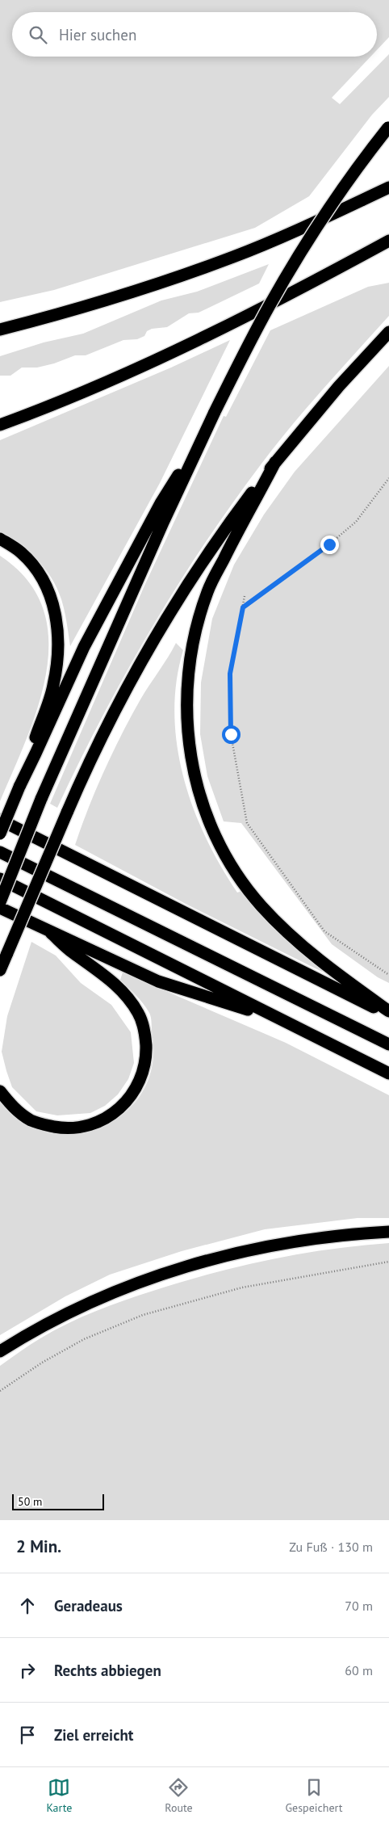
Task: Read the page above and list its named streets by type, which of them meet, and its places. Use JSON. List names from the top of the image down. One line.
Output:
{"scale_bar":"50 m","page":{"search":"Hier suchen","scale":"50 m","heading":["2 Min.","Zu Fuß · 130 m"],"list":[["Geradeaus","70 m"],["Rechts abbiegen","60 m"],"Ziel erreicht"],"nav":["Karte","Route","Gespeichert"]}}
